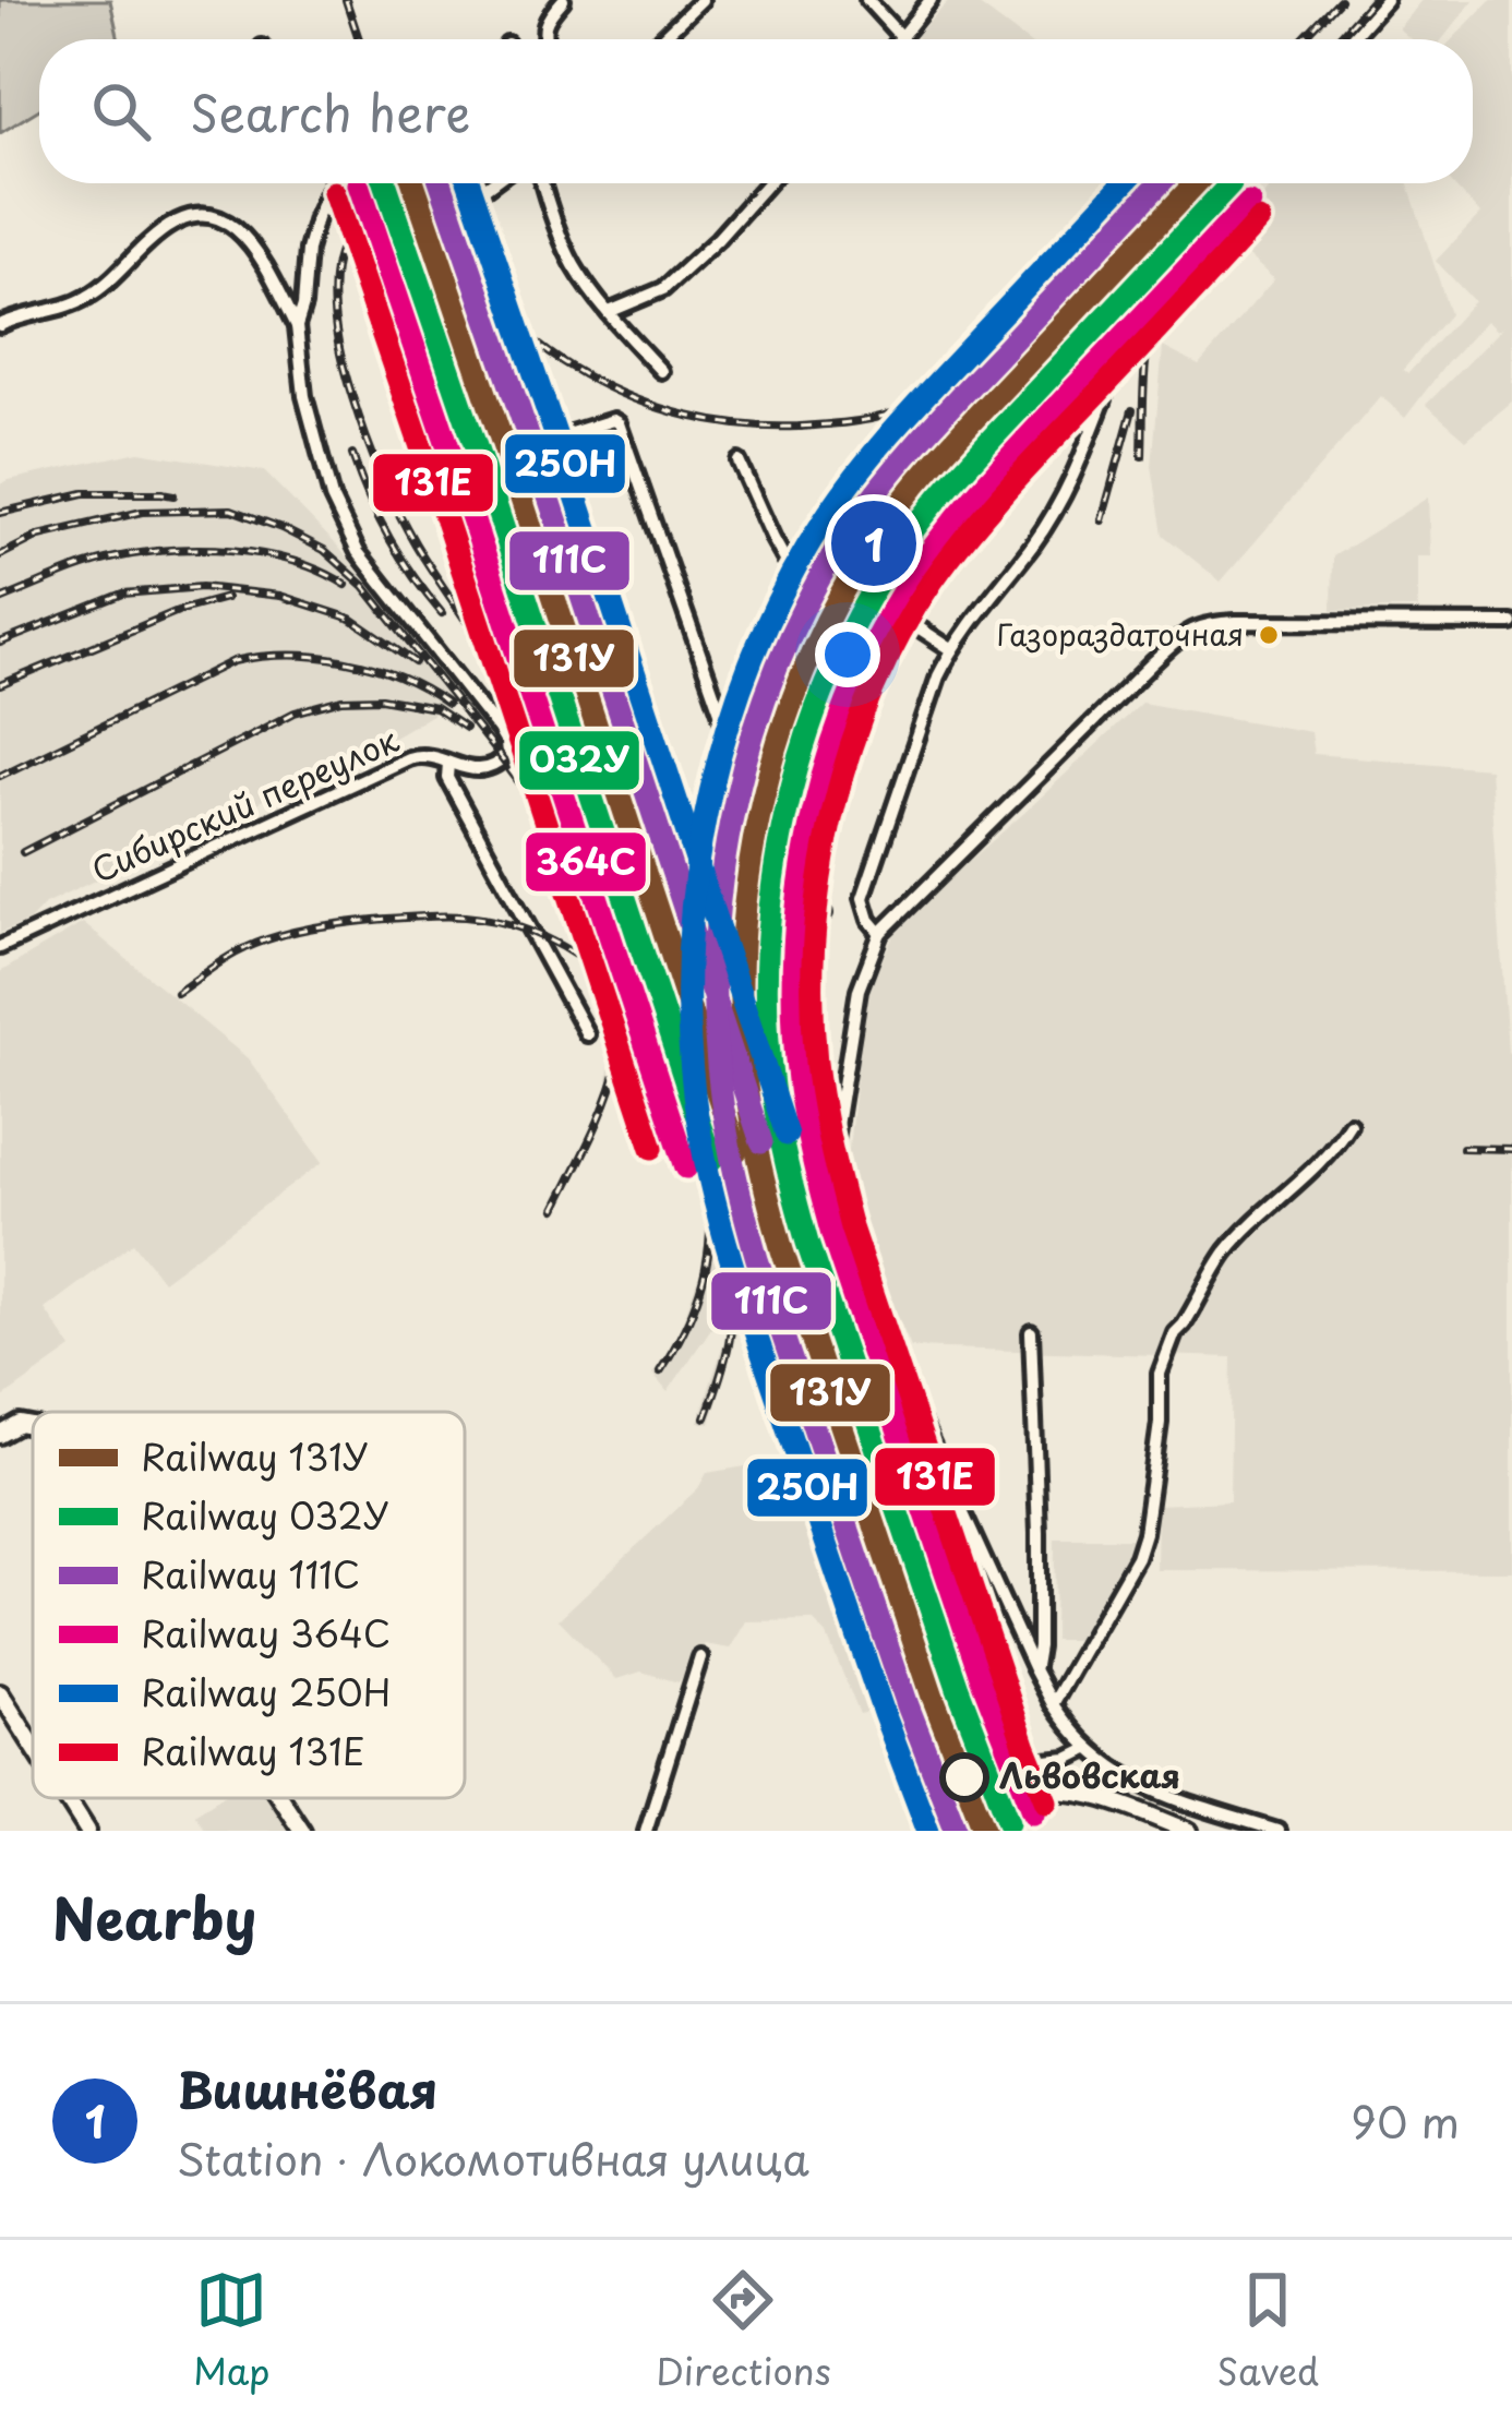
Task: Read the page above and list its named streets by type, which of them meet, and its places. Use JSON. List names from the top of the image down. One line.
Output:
{"streets":{"street":["Сибирский переулок"]},"places":["Газораздаточная","Львовская"],"lines":["rail line 131У","rail line 032У","rail line 111С","rail line 250Н","rail line 364С","rail line 131Е"],"legend":["Railway 131У","Railway 032У","Railway 111С","Railway 364С","Railway 250Н","Railway 131Е"],"page":{"search":"Search here","pins":"1","heading":"Nearby","list":[{"mark":"1","name":"Вишнёвая","note":"Station · Локомотивная улица","value":"90 m"}],"nav":["Map","Directions","Saved"]}}
